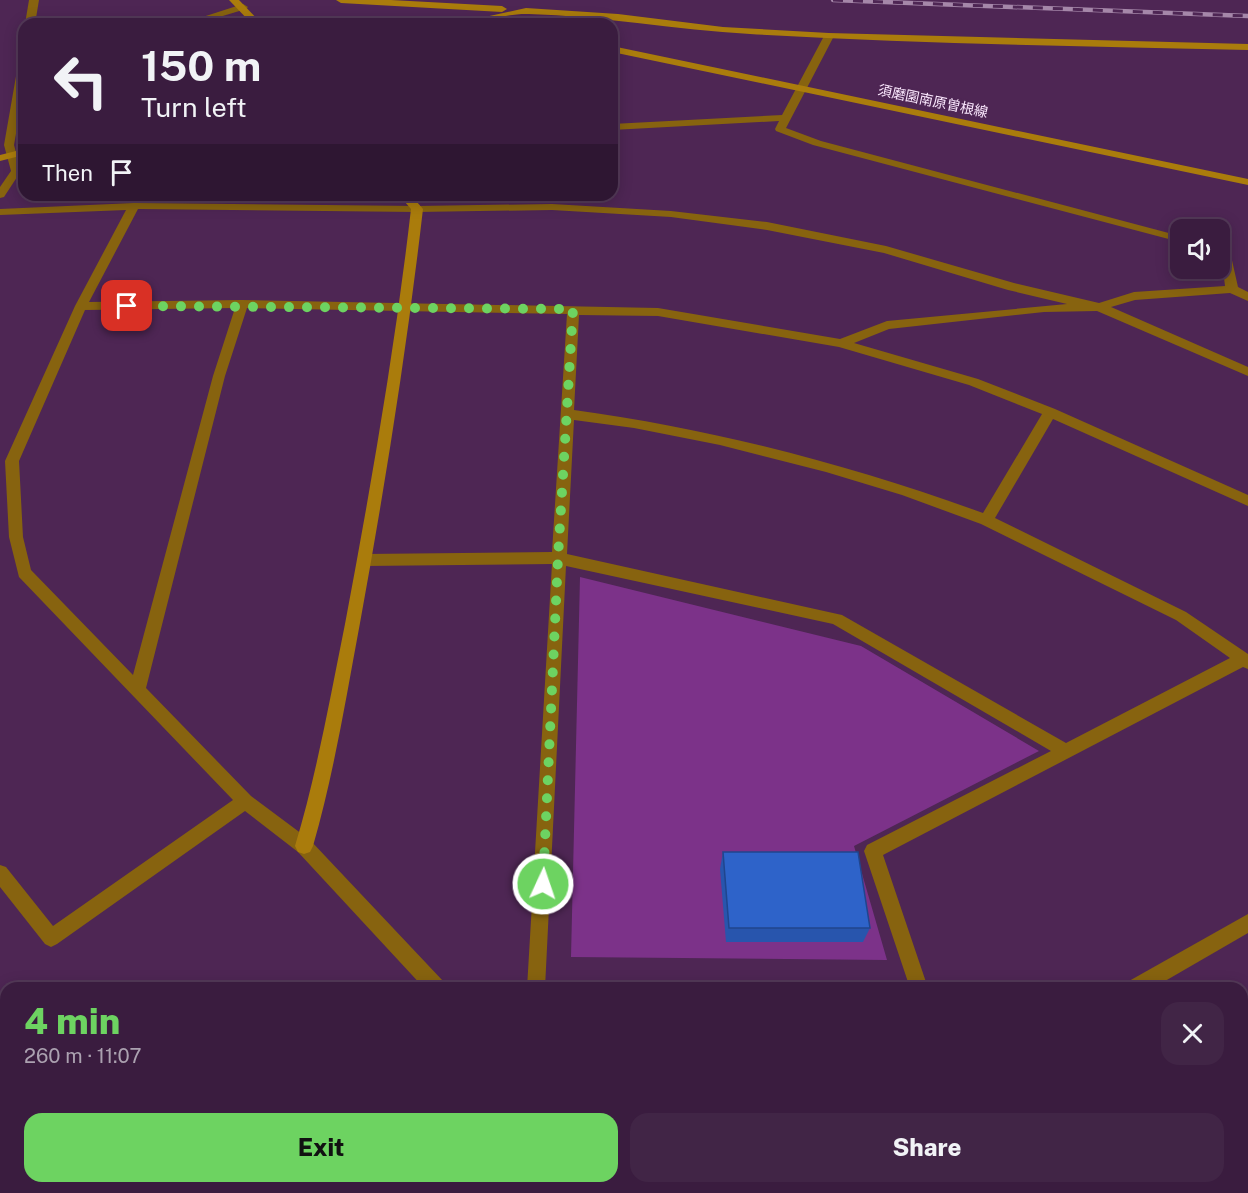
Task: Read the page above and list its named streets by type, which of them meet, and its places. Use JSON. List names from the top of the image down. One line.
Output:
{"streets":{"street":["須磨園南原曽根線"]},"page":{"turn":["150 m","Turn left"],"then":"Then","heading":["4 min","260 m · 11:07"],"buttons":["Exit","Share"]}}
